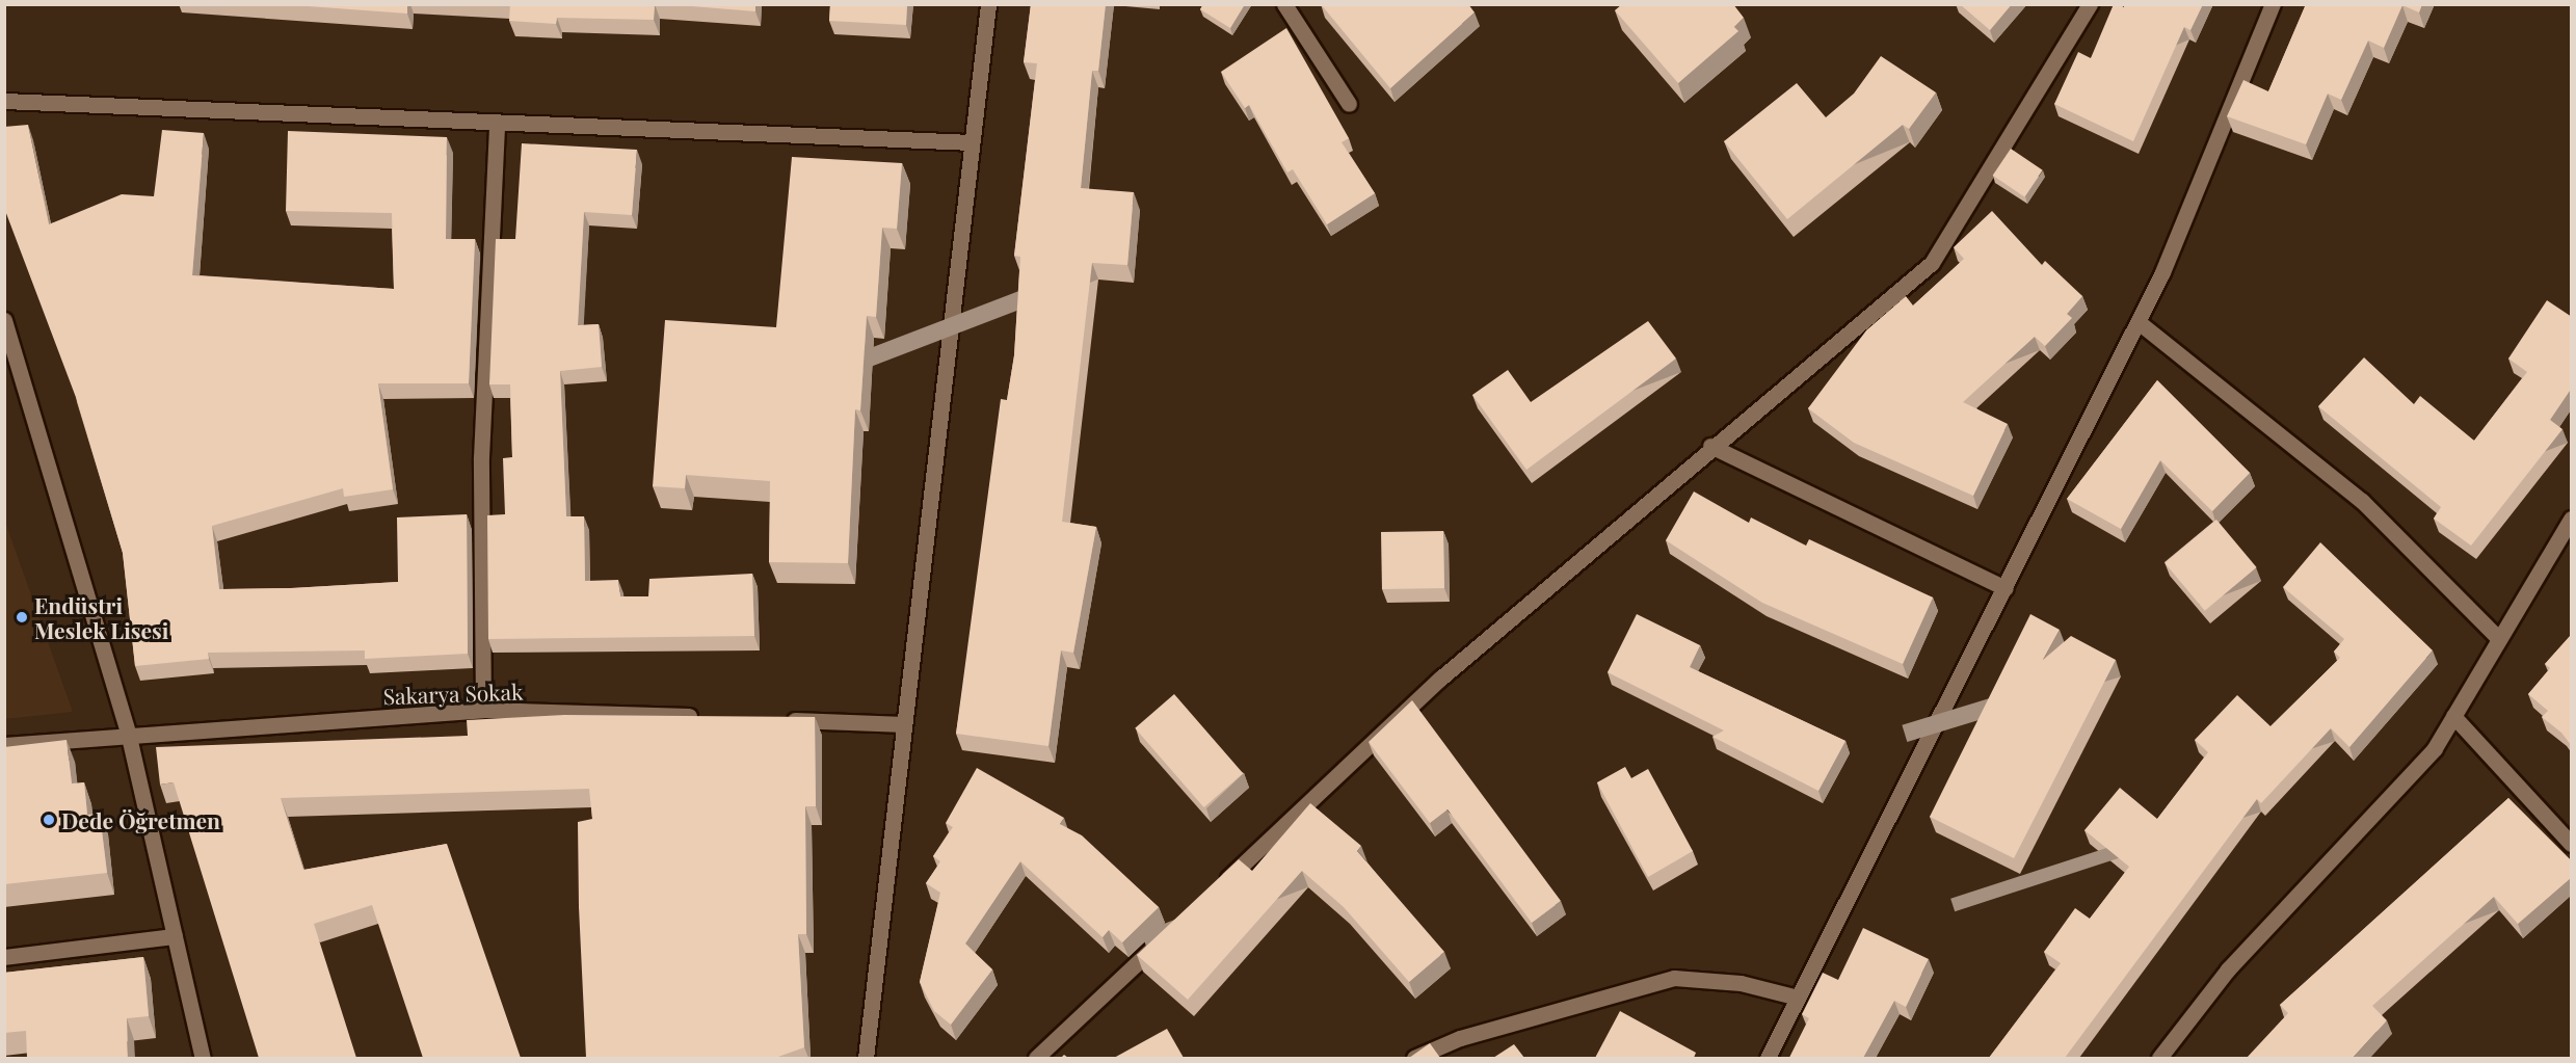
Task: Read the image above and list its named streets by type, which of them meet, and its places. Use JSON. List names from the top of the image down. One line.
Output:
{"streets":{"street":["Sakarya Sokak"]},"places":["Endüstri Meslek Lisesi","Dede Öğretmen"]}
